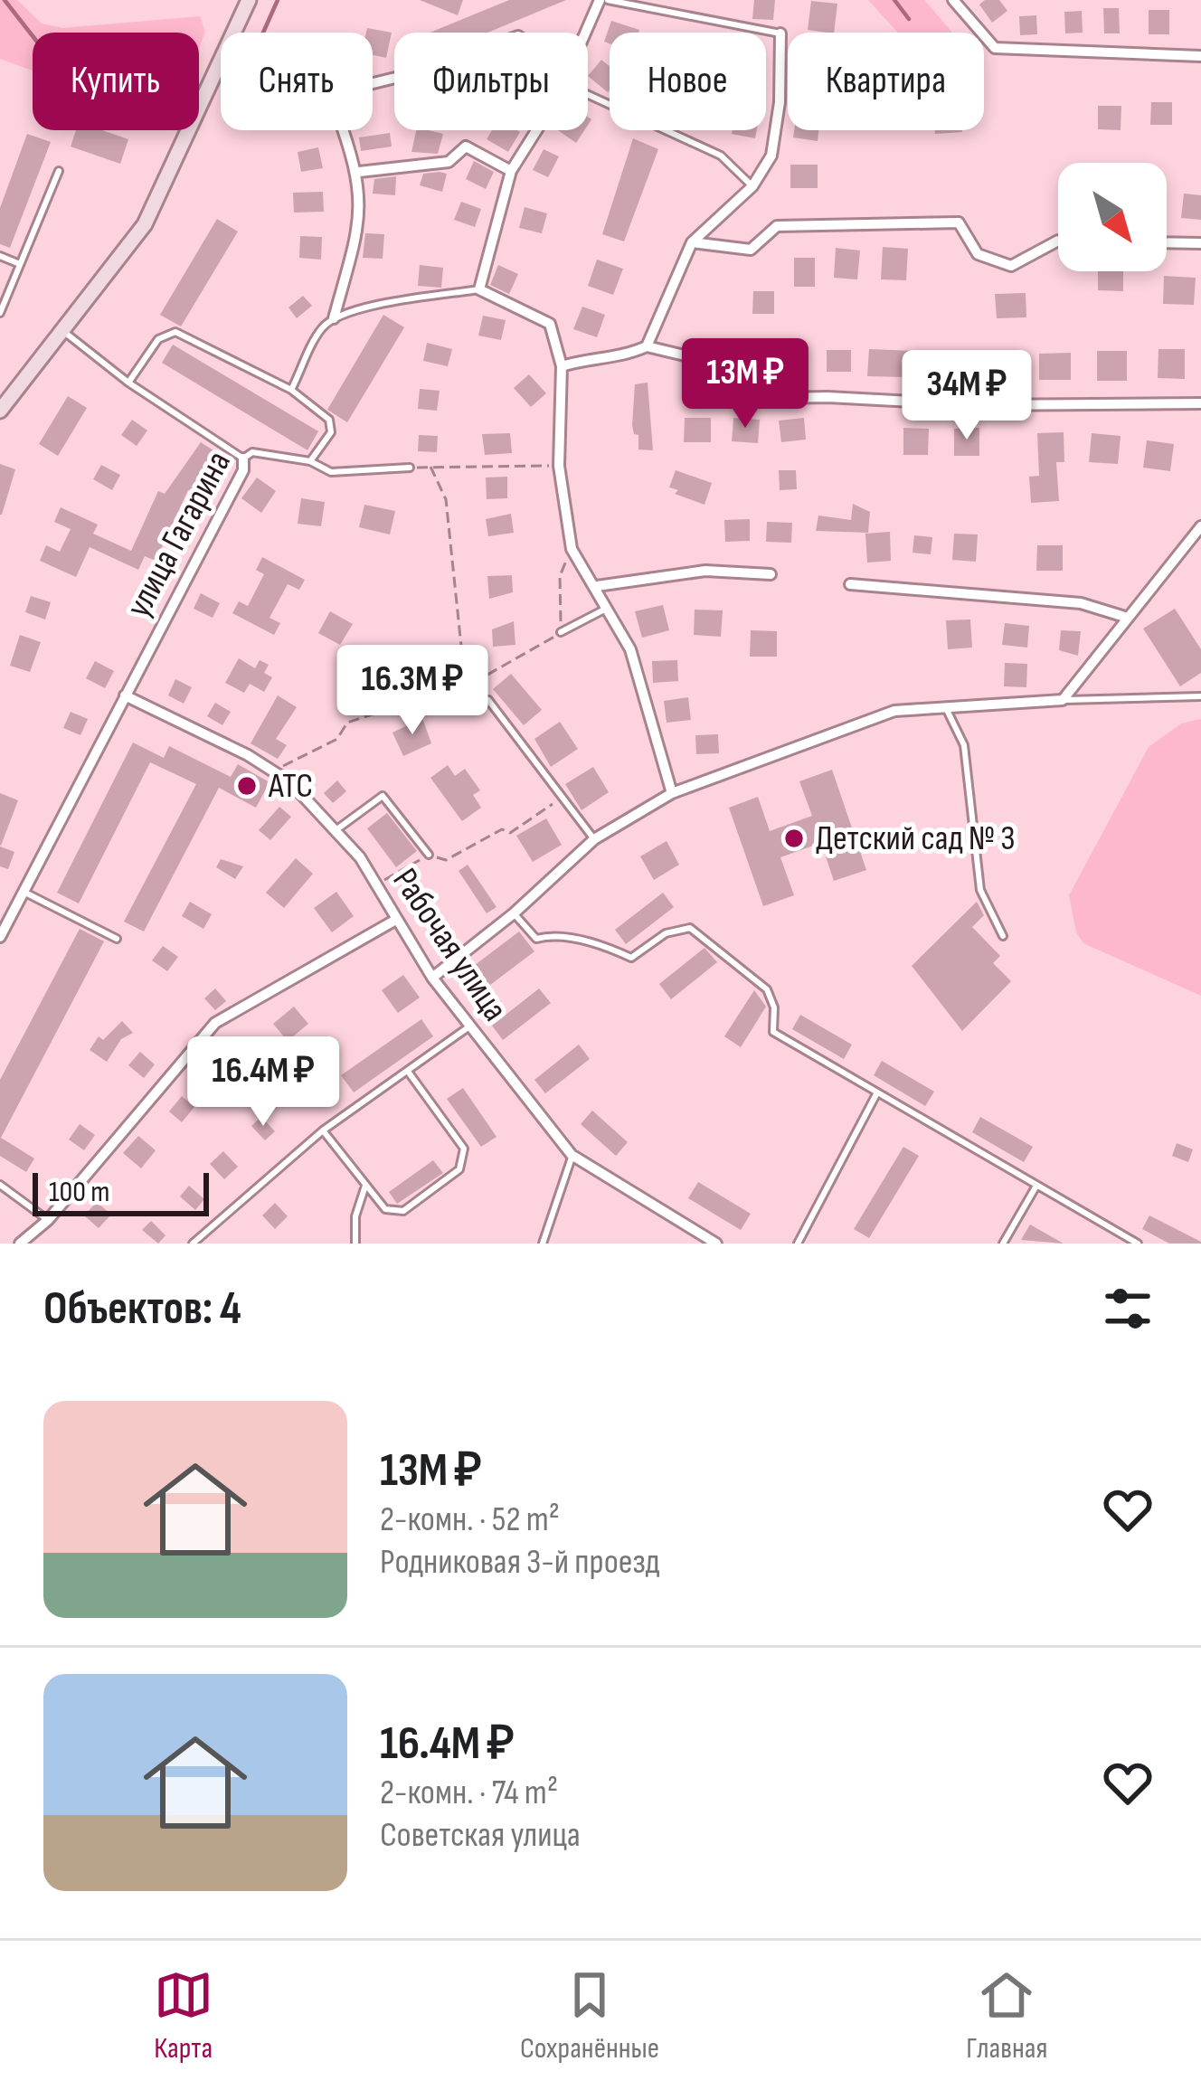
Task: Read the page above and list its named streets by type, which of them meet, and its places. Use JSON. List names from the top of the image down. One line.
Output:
{"streets":{"street":["улица Гагарина","Рабочая улица"]},"crossings":[["улица Гагарина","Рабочая улица"]],"places":["АТС","Детский сад № 3"],"scale_bar":"100 m","north":"bottom right","page":{"chip":["Купить","Снять","Фильтры","Новое","Квартира"],"price":["13M ₽","34M ₽","16.3M ₽","16.4M ₽"],"scale":"100 m","heading":"Объектов: 4","list":[{"name":"13M ₽","note":"2-комн. · 52 m² · Родниковая 3-й проезд"},{"name":"16.4M ₽","note":"2-комн. · 74 m² · Советская улица"}],"tabs":["Карта","Сохранённые","Главная"]}}
